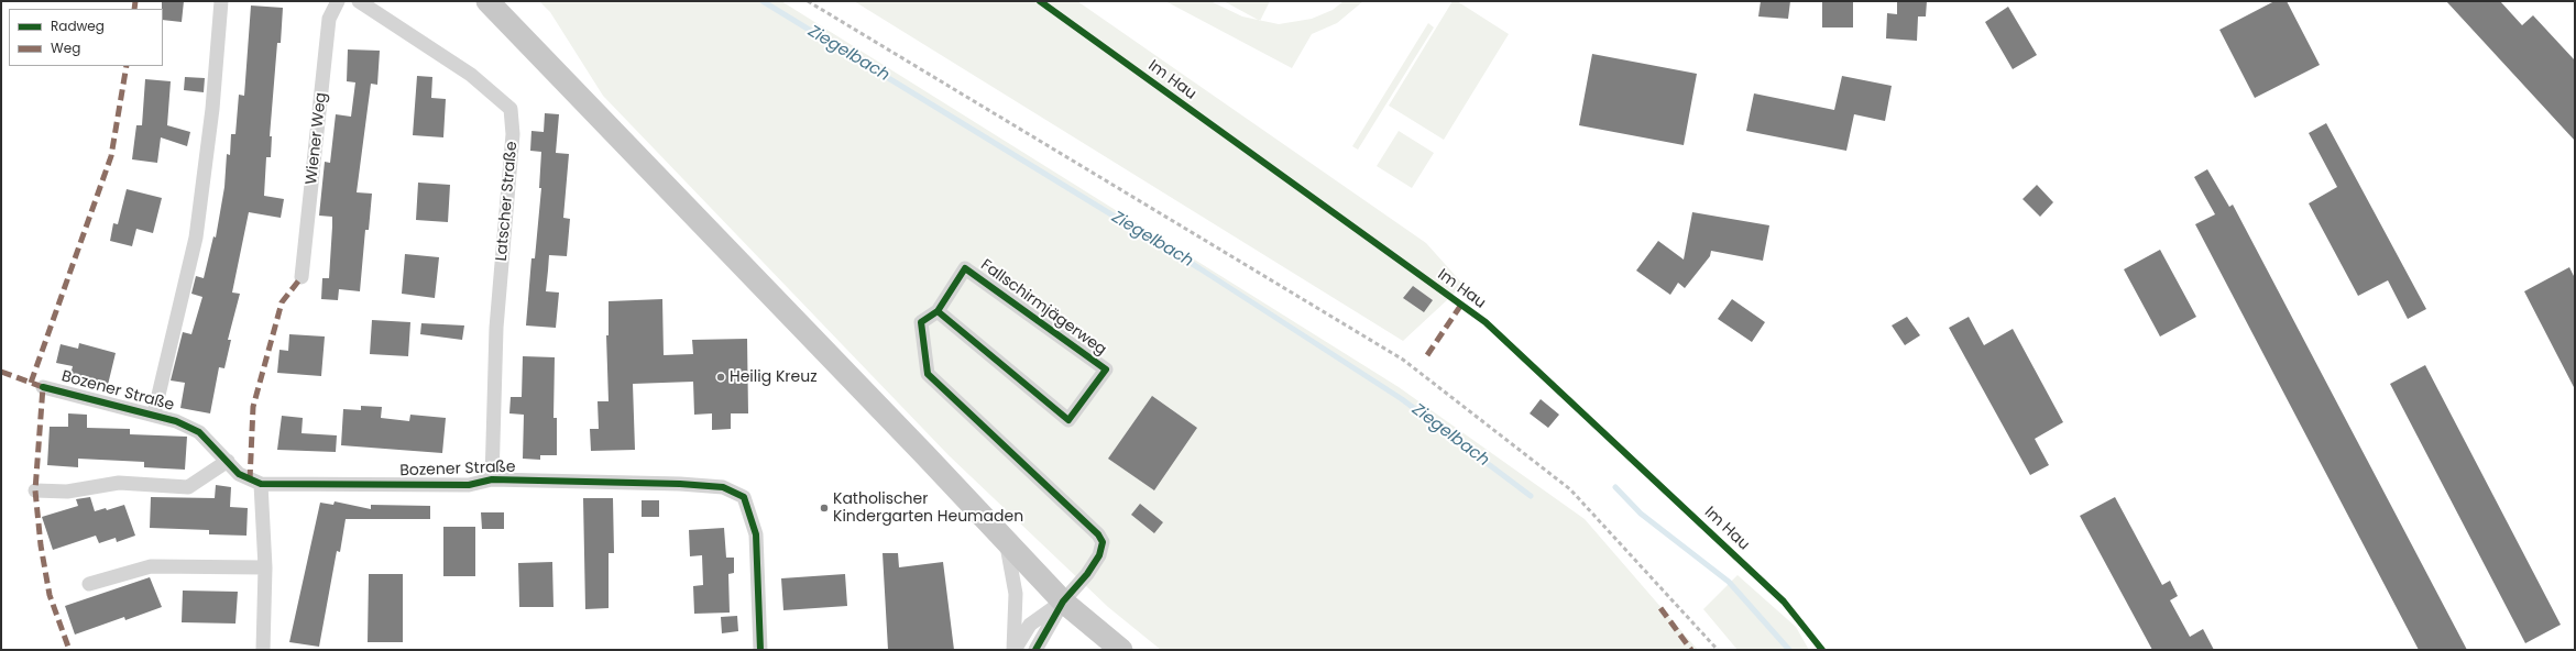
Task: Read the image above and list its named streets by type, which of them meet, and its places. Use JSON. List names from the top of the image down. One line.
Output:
{"streets":{"street":["Wiener Weg","Latscher Straße","Fallschirmjägerweg","Bozener Straße"],"cycle path":["Im Hau"]},"crossings":[["Latscher Straße","Bozener Straße"]],"water":["Ziegelbach"],"places":["Heilig Kreuz","Katholischer Kindergarten Heumaden"],"legend":["Radweg","Weg"]}
